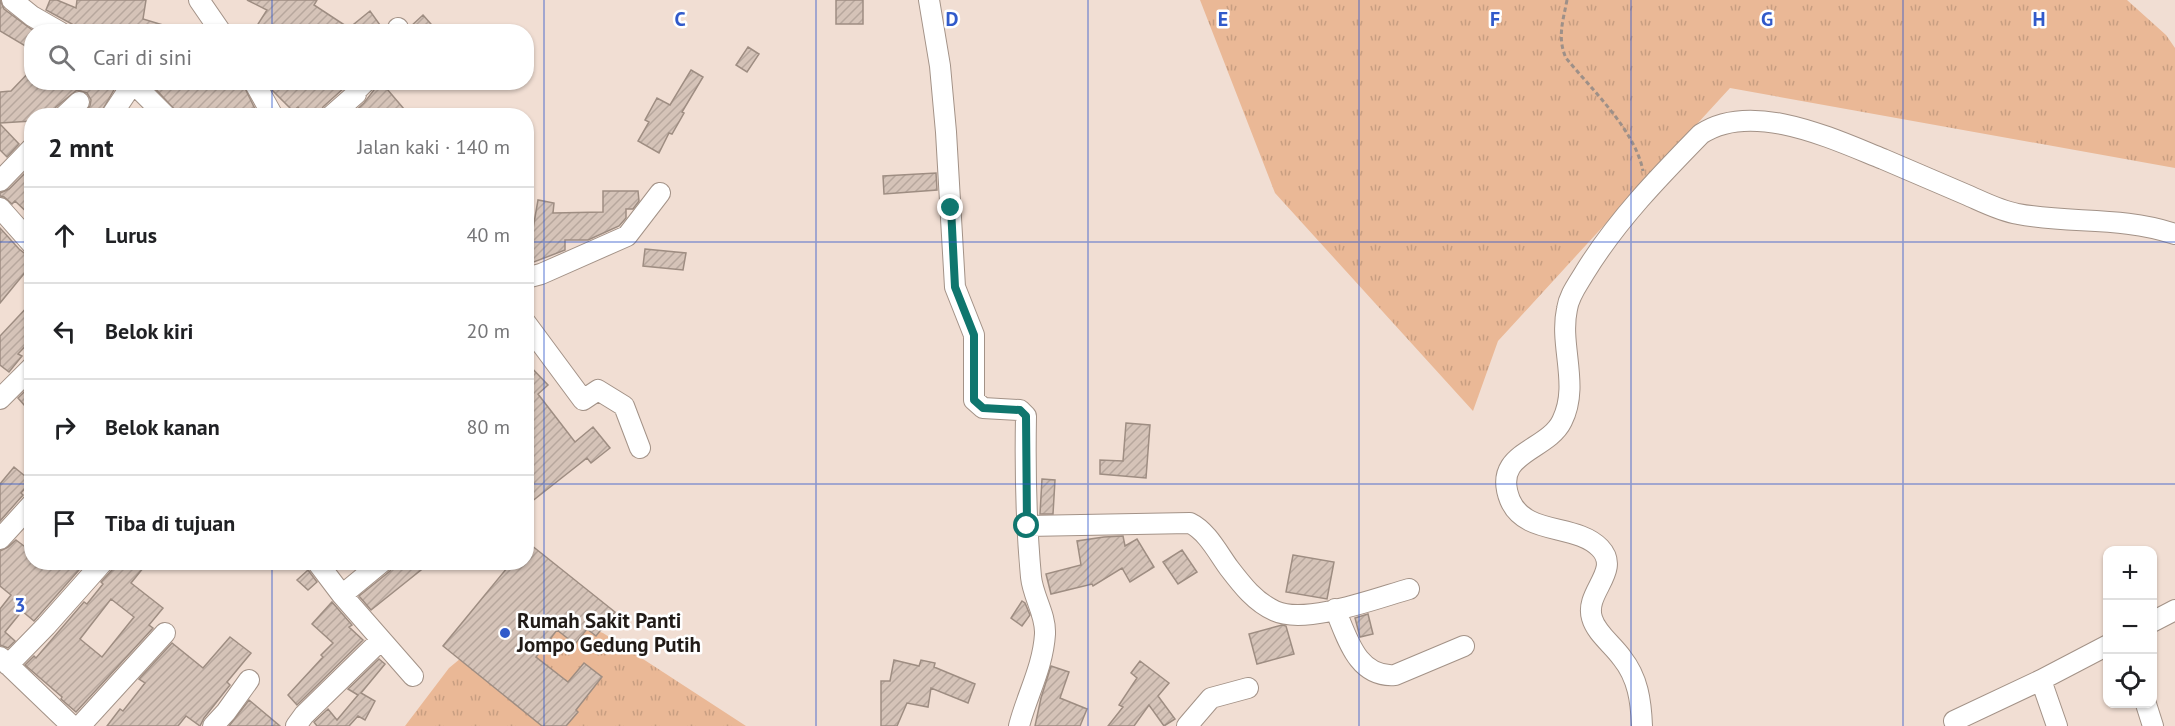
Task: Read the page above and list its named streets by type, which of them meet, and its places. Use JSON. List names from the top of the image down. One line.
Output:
{"places":["Rumah Sakit Panti Jompo Gedung Putih"],"page":{"search":"Cari di sini","heading":["2 mnt","Jalan kaki · 140 m"],"list":[["Lurus","40 m"],["Belok kiri","20 m"],["Belok kanan","80 m"],"Tiba di tujuan"],"map_buttons":["+","−"]},"grid":{"columns":["C","D","E","F","G","H"],"rows":["3"]}}
